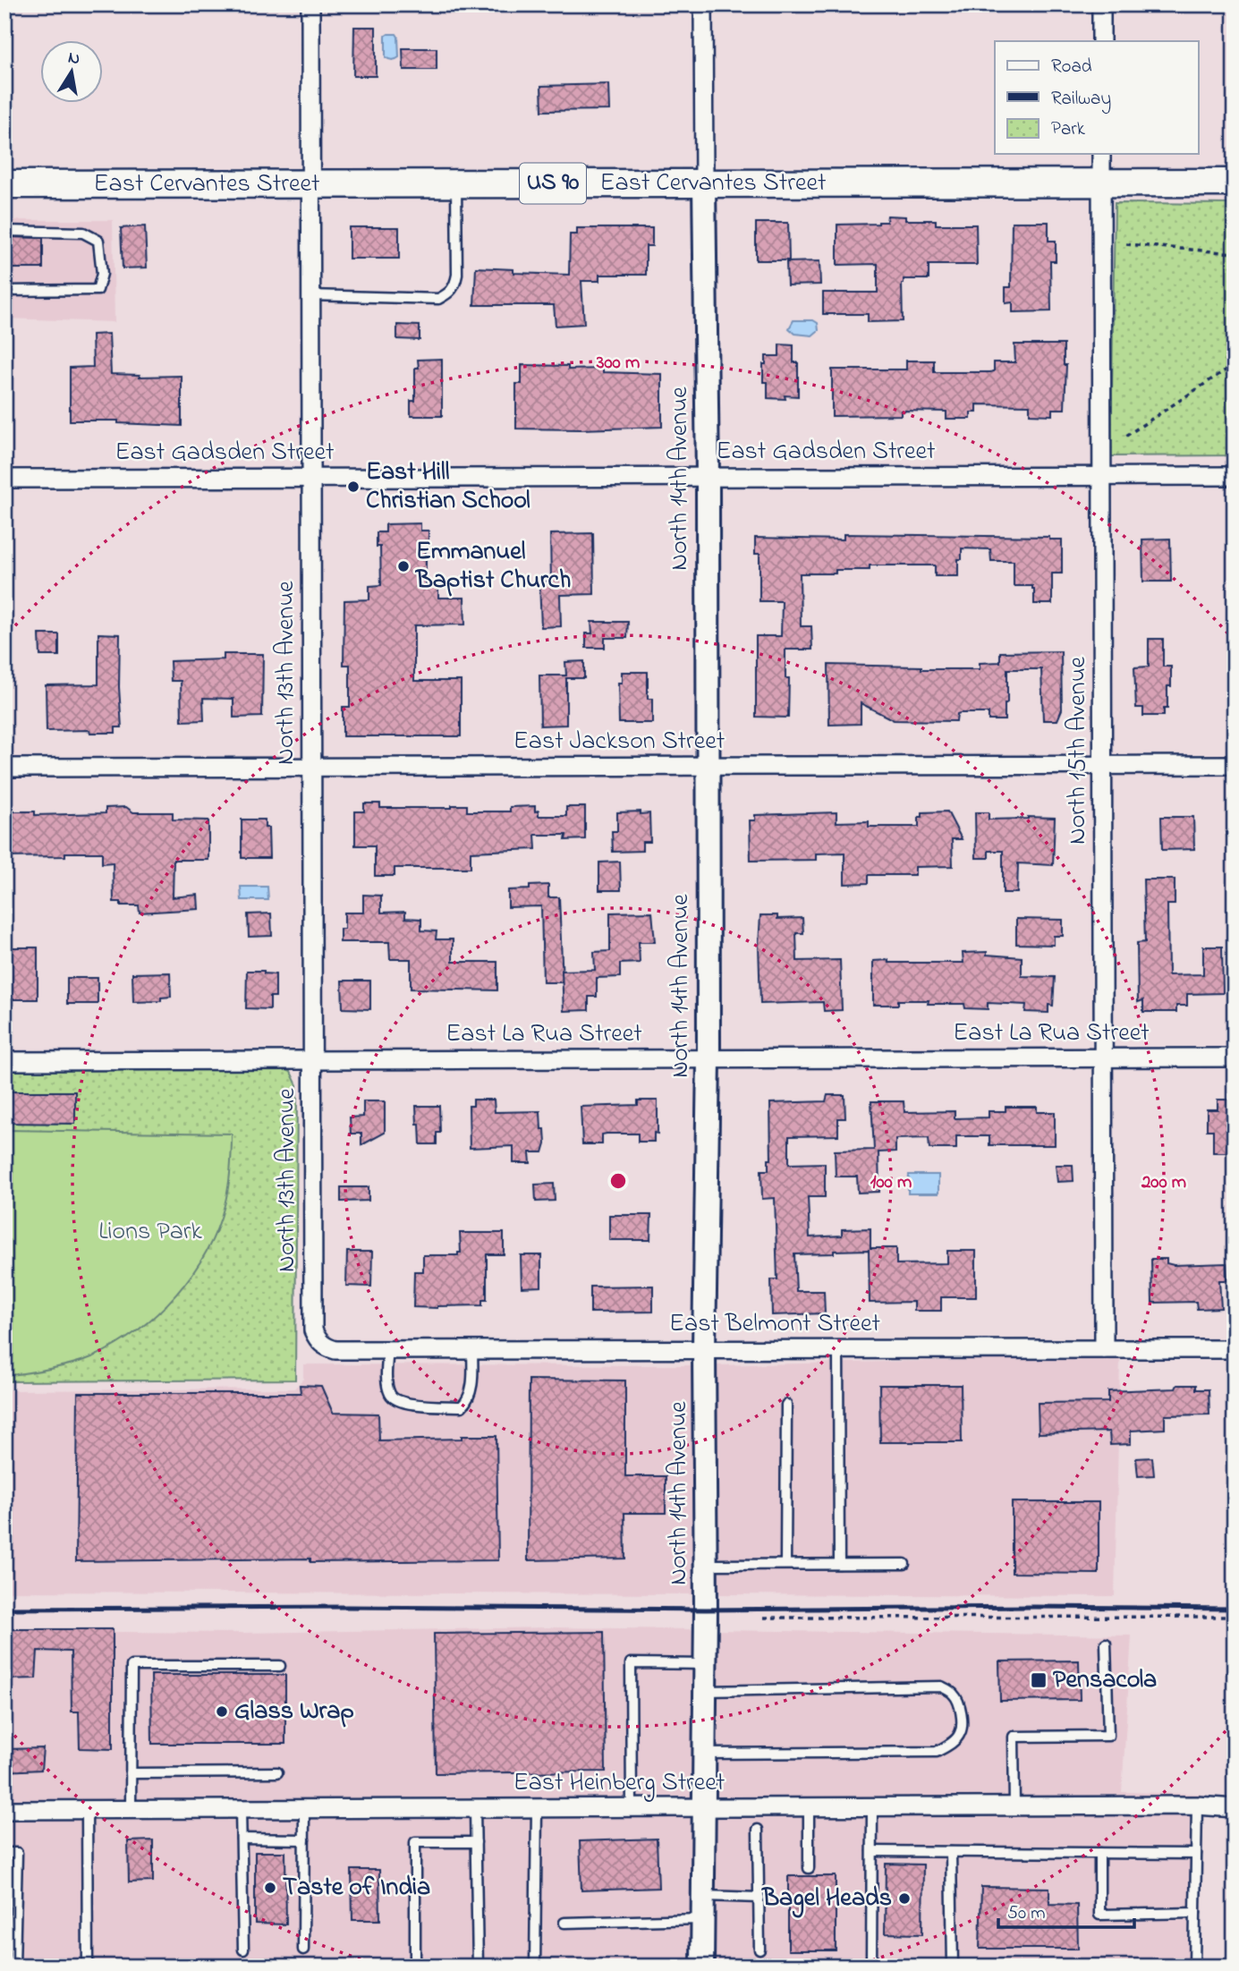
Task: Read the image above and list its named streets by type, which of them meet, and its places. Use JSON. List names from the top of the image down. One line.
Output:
{"streets":{"main road":["US 90","East Cervantes Street"],"street":["East Gadsden Street","North 14th Avenue","North 13th Avenue","East Jackson Street","North 15th Avenue","East La Rua Street","East Belmont Street","East Heinberg Street"]},"crossings":[["East Cervantes Street","North 14th Avenue"],["East Cervantes Street","North 13th Avenue"],["East Cervantes Street","North 15th Avenue"],["East Gadsden Street","North 14th Avenue"],["East Gadsden Street","North 13th Avenue"],["East Gadsden Street","North 15th Avenue"],["North 14th Avenue","East Jackson Street"],["North 14th Avenue","East La Rua Street"],["North 14th Avenue","East Belmont Street"],["North 14th Avenue","East Heinberg Street"],["North 13th Avenue","East Jackson Street"],["North 13th Avenue","East La Rua Street"],["North 13th Avenue","East Belmont Street"],["East Jackson Street","North 15th Avenue"],["North 15th Avenue","East La Rua Street"],["North 15th Avenue","East Belmont Street"]],"parks":["Lions Park"],"places":{"other":["East Hill Christian School","Emmanuel Baptist Church","Glass Wrap","Taste of India","Bagel Heads"],"transit":["Pensacola"]},"legend":["Road","Railway","Park"],"scale_bar":"50 m","north":"top","rings":["300 m","100 m","200 m"]}
